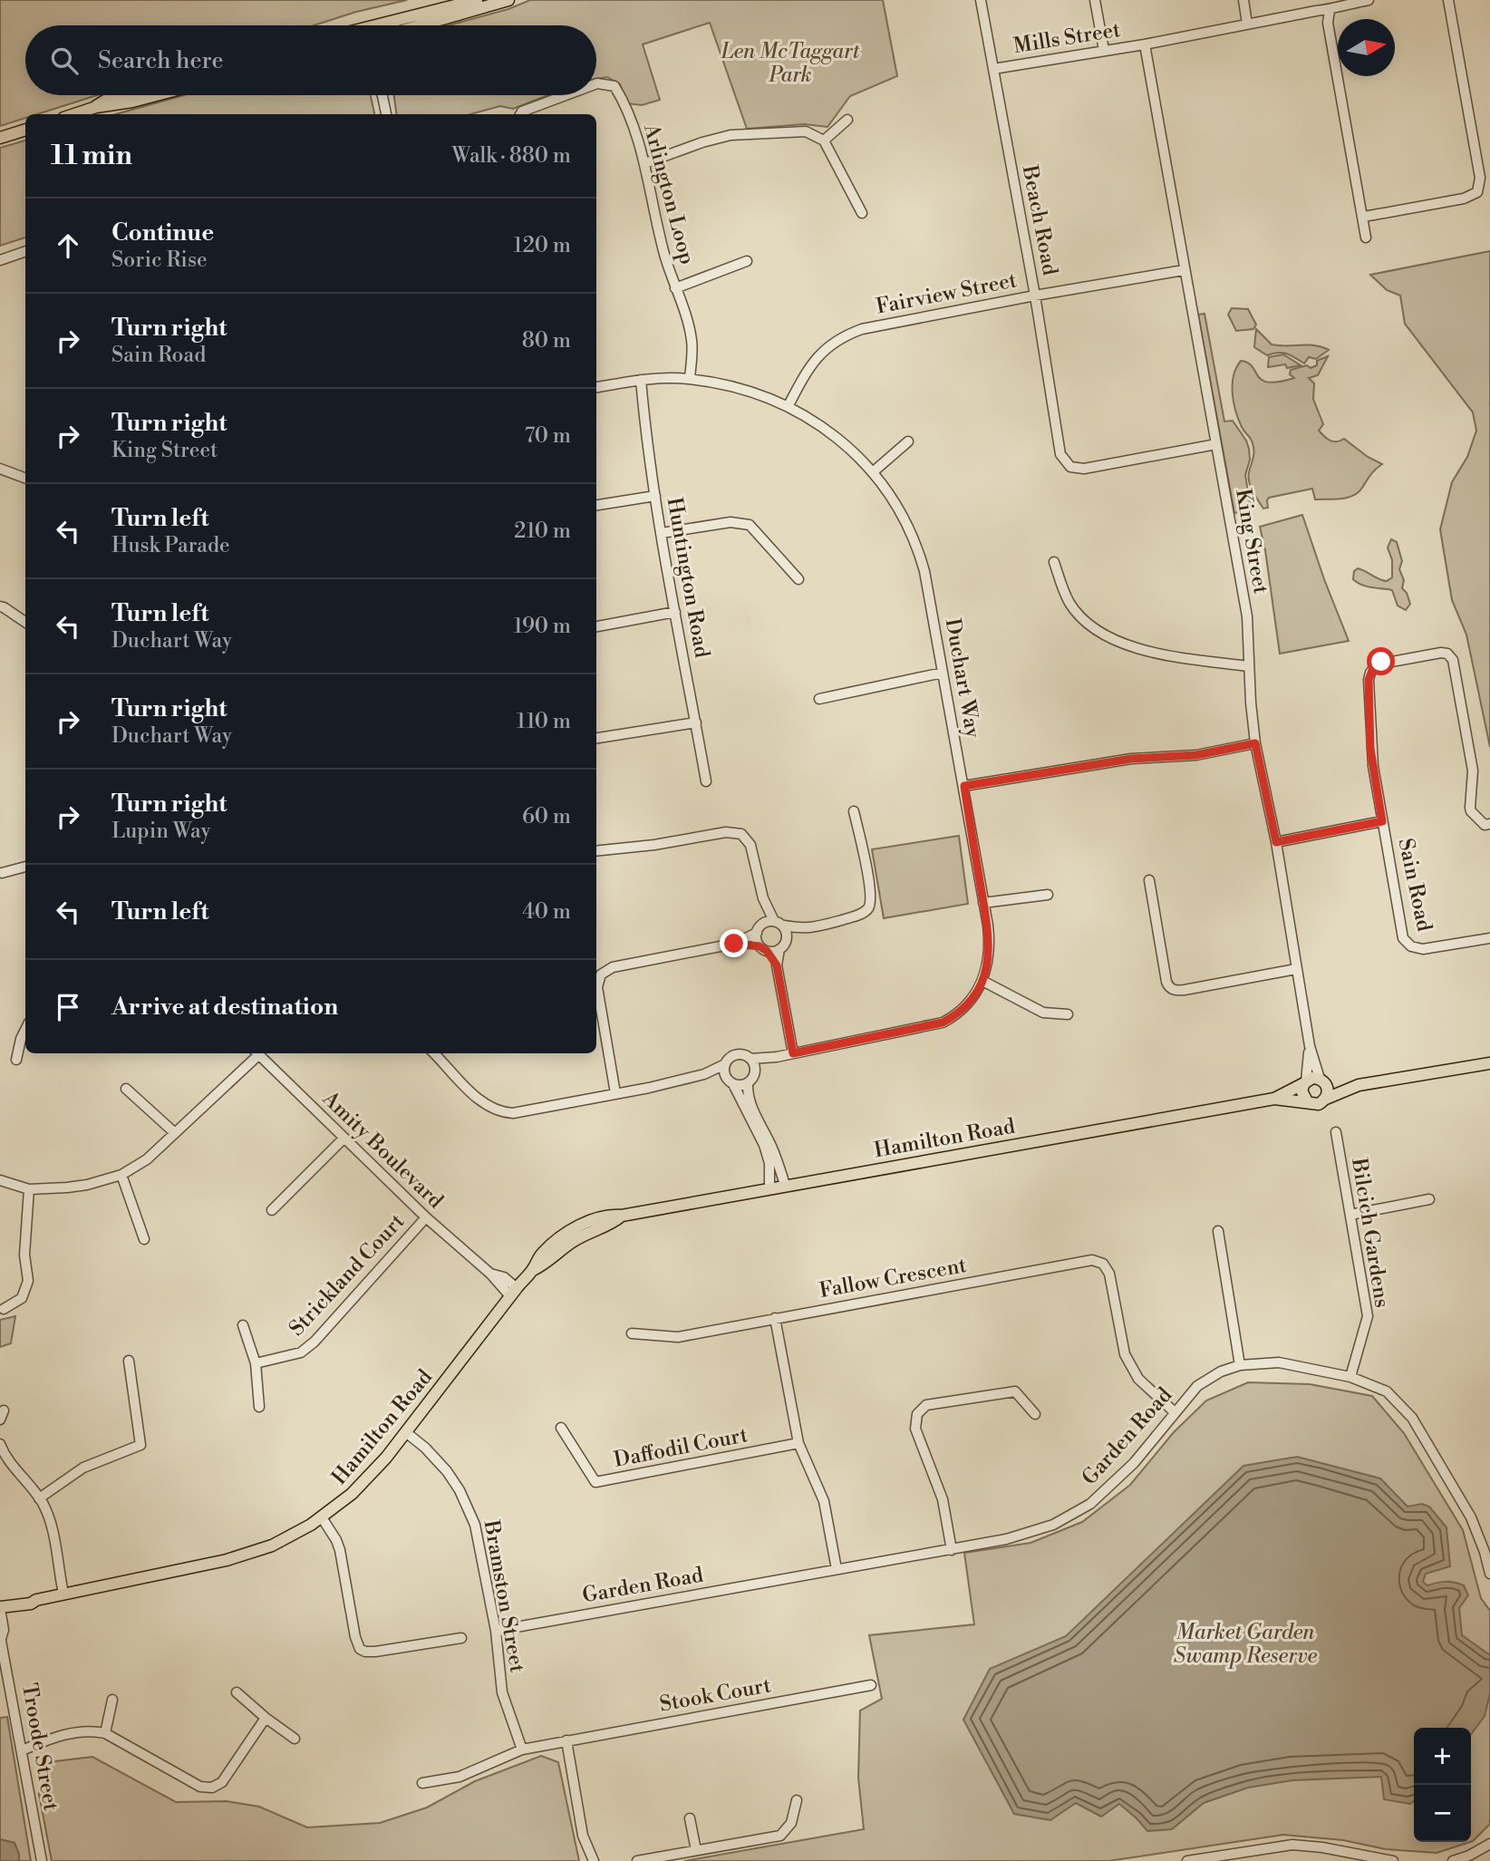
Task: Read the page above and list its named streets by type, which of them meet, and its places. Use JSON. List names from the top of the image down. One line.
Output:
{"streets":{"main road":["Hamilton Road"],"street":["Mills Street","Arlington Loop","Beach Road","Fairview Street","King Street","Huntington Road","Duchart Way","Sain Road","Amity Boulevard","Bilcich Gardens","Strickland Court","Fallow Crescent","Garden Road","Daffodil Court","Bramston Street","Stook Court","Troode Street"]},"crossings":[["Mills Street","Beach Road"],["Mills Street","King Street"],["Arlington Loop","Duchart Way"],["Beach Road","Fairview Street"],["Beach Road","King Street"],["Fairview Street","King Street"],["Fairview Street","Duchart Way"],["King Street","Sain Road"],["King Street","Hamilton Road"],["Huntington Road","Duchart Way"],["Hamilton Road","Amity Boulevard"],["Hamilton Road","Bramston Street"],["Hamilton Road","Troode Street"],["Amity Boulevard","Strickland Court"],["Bilcich Gardens","Garden Road"],["Fallow Crescent","Garden Road"],["Garden Road","Bramston Street"],["Bramston Street","Stook Court"]],"parks":["Len McTaggart Park","Market Garden Swamp Reserve"],"north":"right","page":{"search":"Search here","heading":["11 min","Walk · 880 m"],"list":[["Continue","Soric Rise","120 m"],["Turn right","Sain Road","80 m"],["Turn right","King Street","70 m"],["Turn left","Husk Parade","210 m"],["Turn left","Duchart Way","190 m"],["Turn right","Duchart Way","110 m"],["Turn right","Lupin Way","60 m"],["Turn left","40 m"],"Arrive at destination"],"map_buttons":["+","−"]}}
